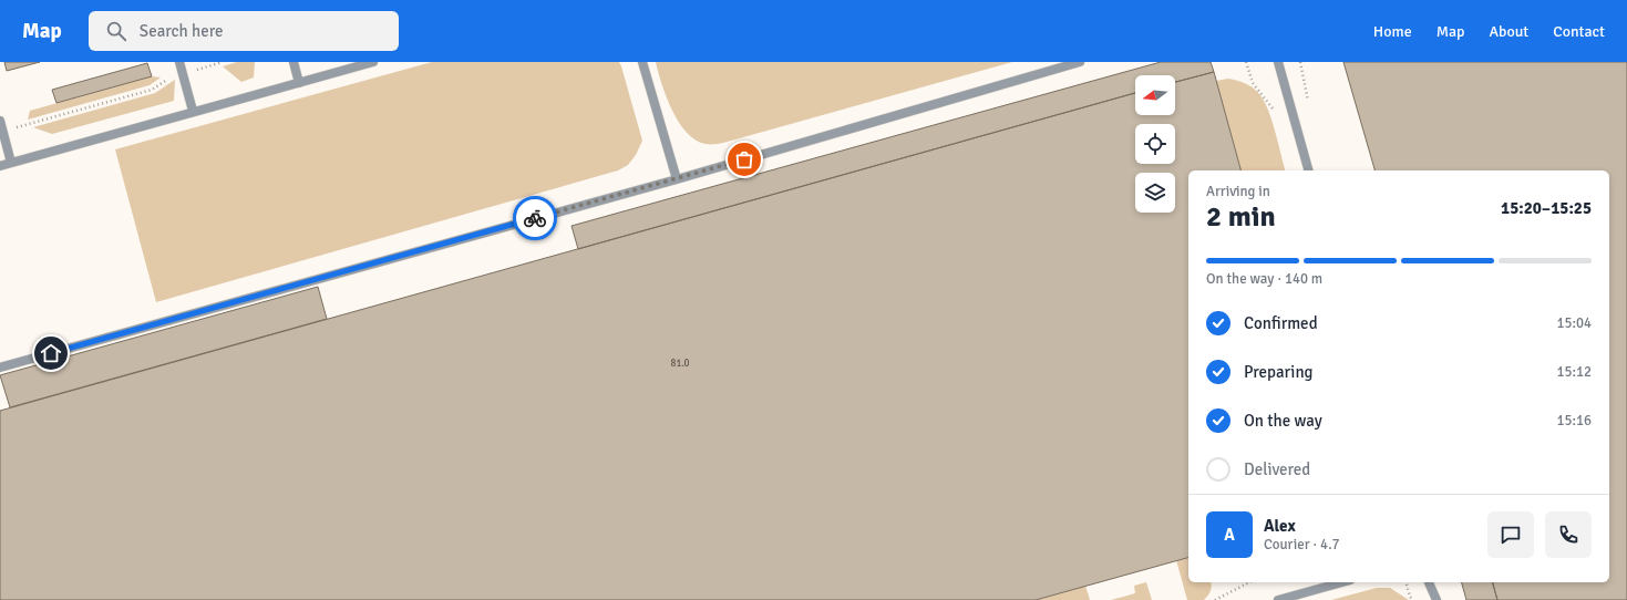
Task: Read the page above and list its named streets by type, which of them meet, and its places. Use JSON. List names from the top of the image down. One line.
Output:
{"house_numbers":["81.0"],"north":"left","page":{"header":"Map","search":"Search here","nav":["Home","Map","About","Contact"],"heading":["2 min","Arriving in","15:20–15:25"],"panel":["Alex","Courier · 4.7"],"bar":"On the way · 140 m","list":[["Confirmed","15:04"],["Preparing","15:12"],["On the way","15:16"],"Delivered"],"round":"A"}}
